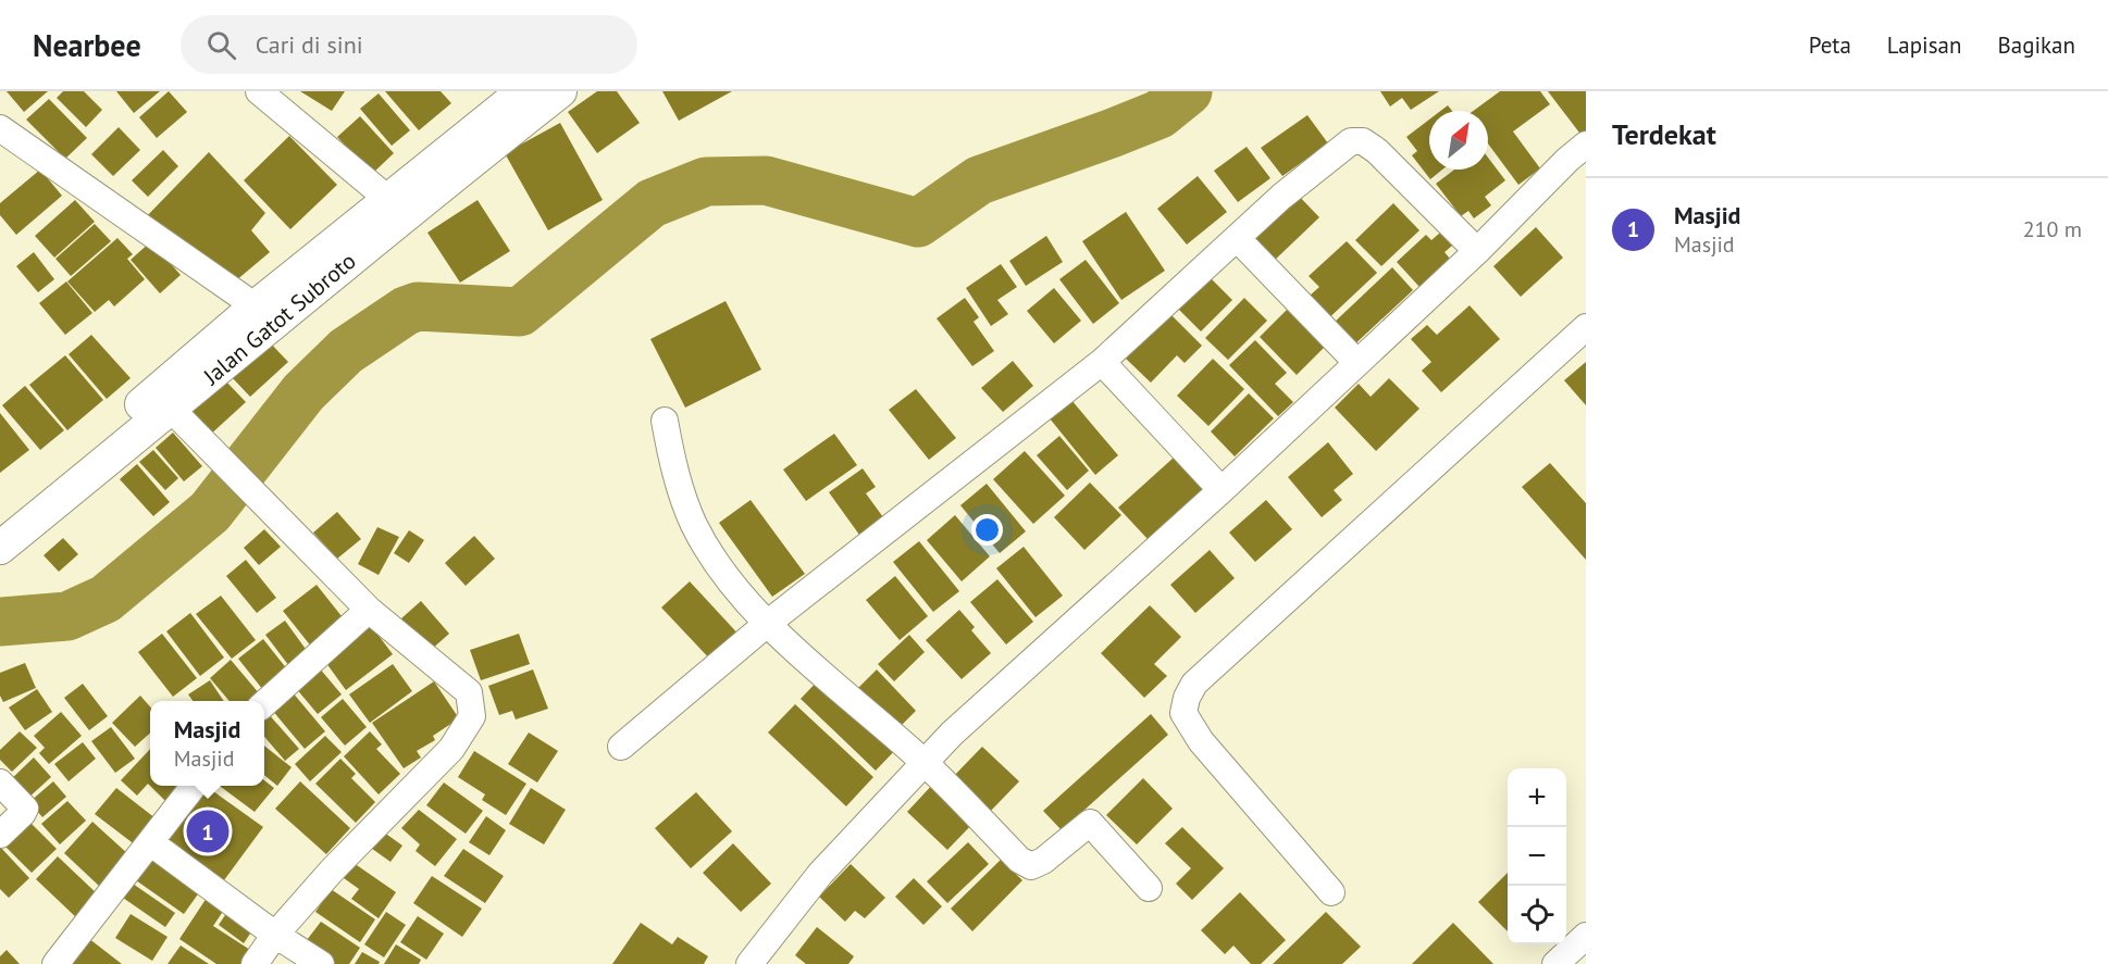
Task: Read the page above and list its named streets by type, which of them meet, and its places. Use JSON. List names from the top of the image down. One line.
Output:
{"streets":{"street":["Jalan Gatot Subroto"]},"north":"top right","page":{"header":"Nearbee","search":"Cari di sini","nav":["Peta","Lapisan","Bagikan"],"heading":"Terdekat","list":[{"mark":"1","name":"Masjid","note":"Masjid","value":"210 m"}],"popup":["Masjid","Masjid"],"map_buttons":["+","−"],"pins":"1"}}
